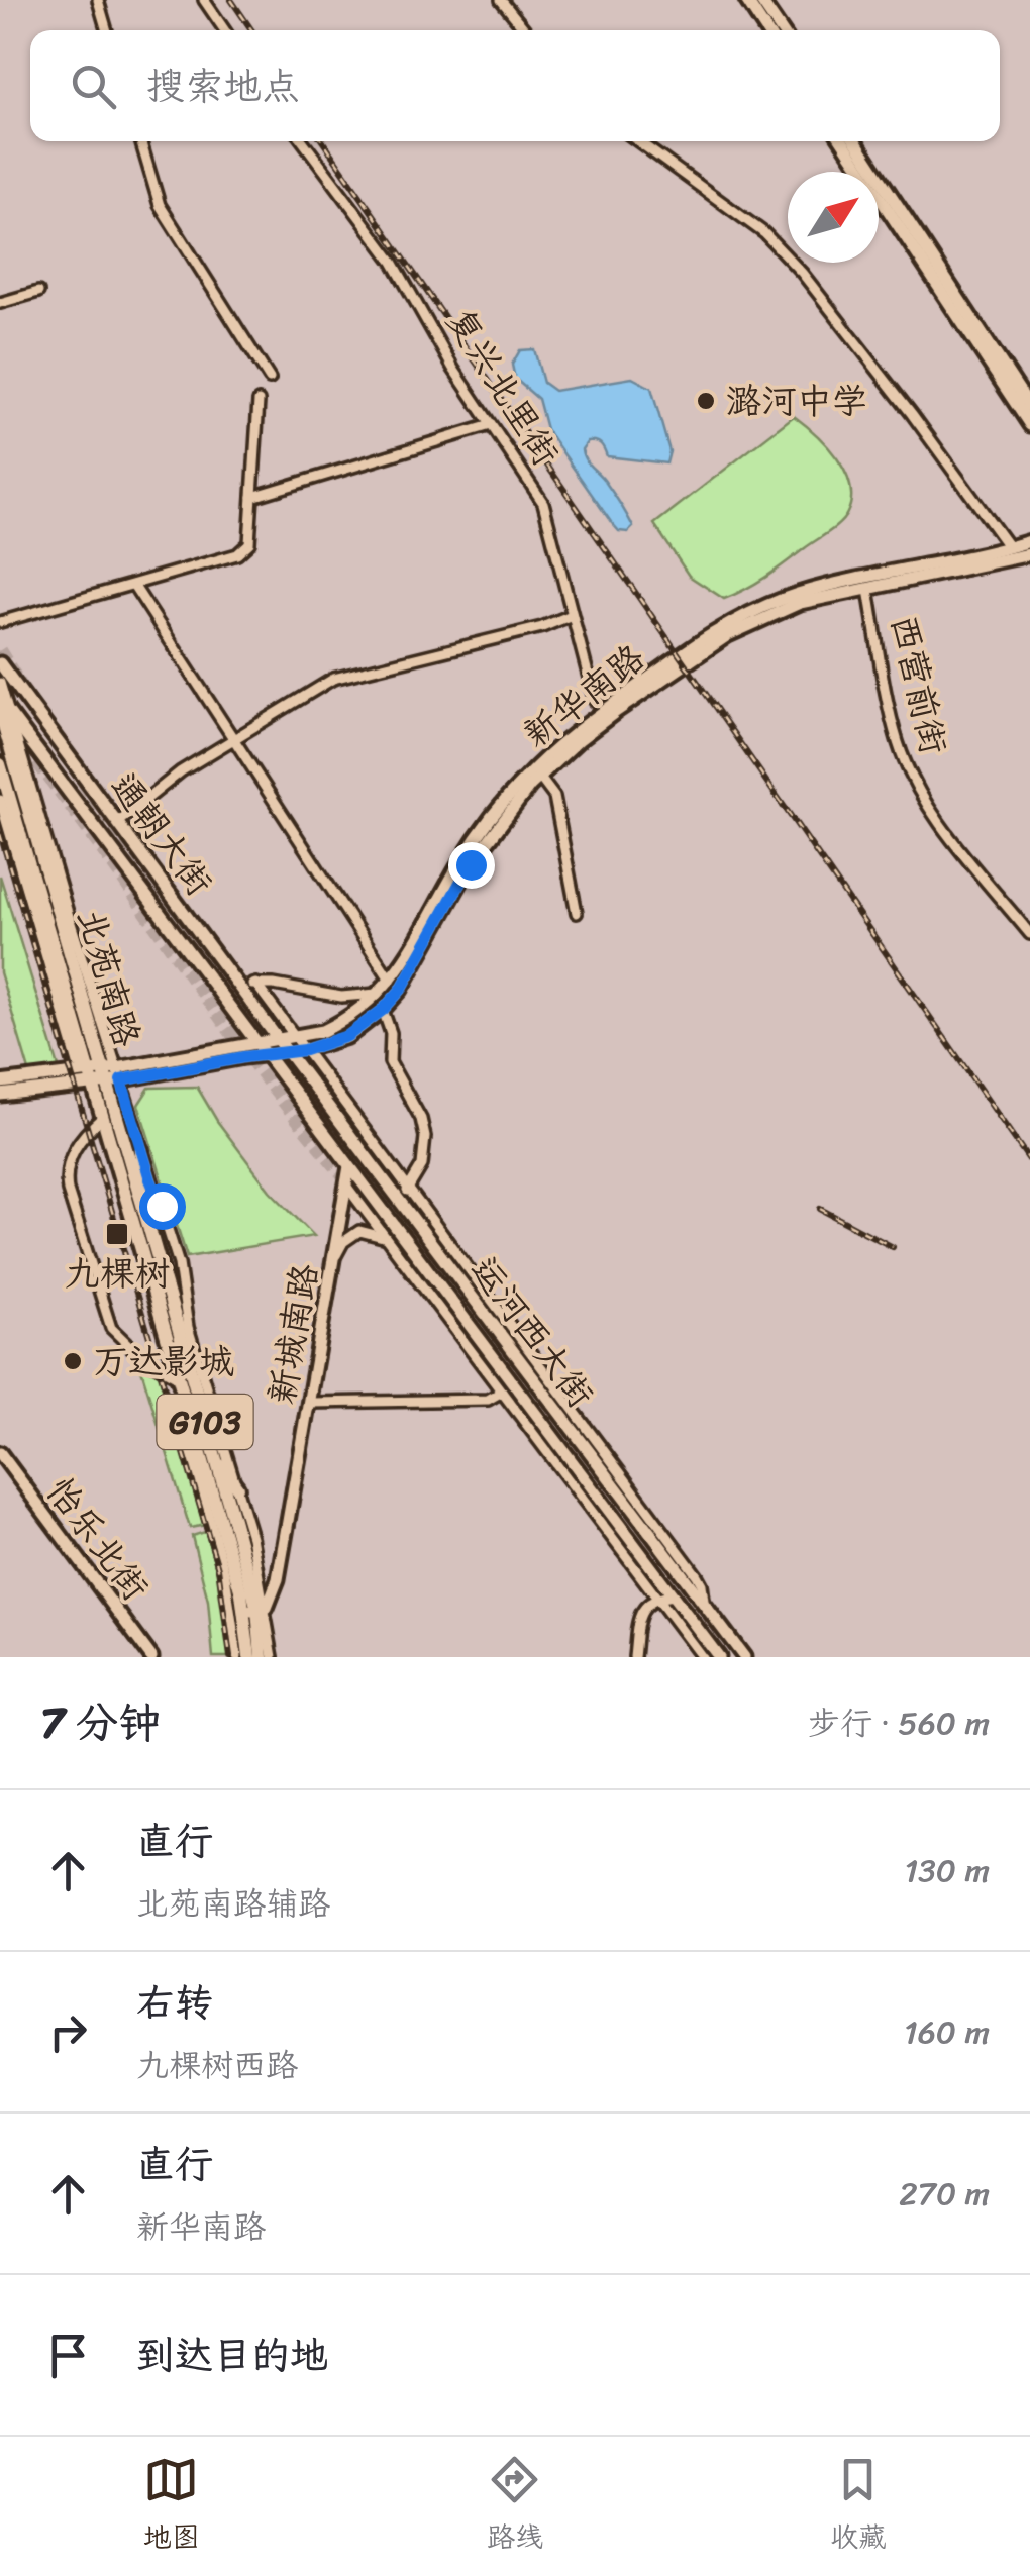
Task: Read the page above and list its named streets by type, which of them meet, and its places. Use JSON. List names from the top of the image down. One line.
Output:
{"streets":{"highway":["北苑南路","G103"],"main road":["新华南路","通朝大街","运河西大街","新城南路","怡乐北街"],"street":["复兴北里街","西营前街"]},"crossings":[["西营前街","新华南路"],["新华南路","通朝大街"],["新华南路","北苑南路"],["新华南路","运河西大街"],["通朝大街","北苑南路"],["通朝大街","运河西大街"],["北苑南路","新城南路"],["北苑南路","G103"],["运河西大街","新城南路"],["新城南路","G103"]],"places":{"other":["潞河中学","万达影城"],"transit":["九棵树"]},"north":"top right","page":{"search":"搜索地点","heading":["7 分钟","步行 · 560 m"],"list":[["直行","北苑南路辅路","130 m"],["右转","九棵树西路","160 m"],["直行","新华南路","270 m"],"到达目的地"],"nav":["地图","路线","收藏"]}}
